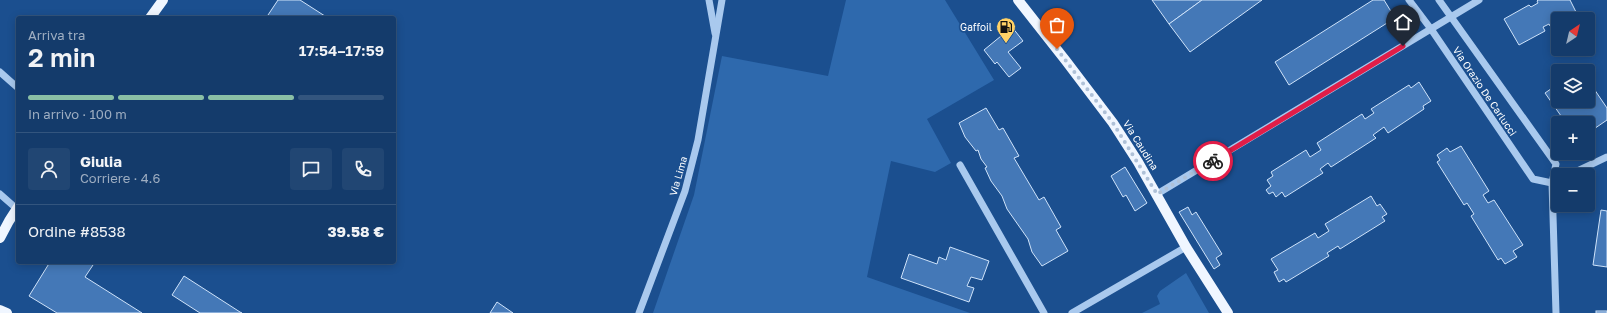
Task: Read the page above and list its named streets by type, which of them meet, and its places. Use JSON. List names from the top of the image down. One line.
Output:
{"streets":{"main road":["Via Caudina"],"street":["Via Orazio De Carlucci","Via Lima"]},"places":{"fuel station":["Gaffoil"]},"north":"top right","page":{"map_buttons":["+","−"],"heading":["2 min","Arriva tra","17:54–17:59"],"panel":["Giulia","Corriere · 4.6","Ordine #8538","39.58 €"],"bar":"In arrivo · 100 m"}}
